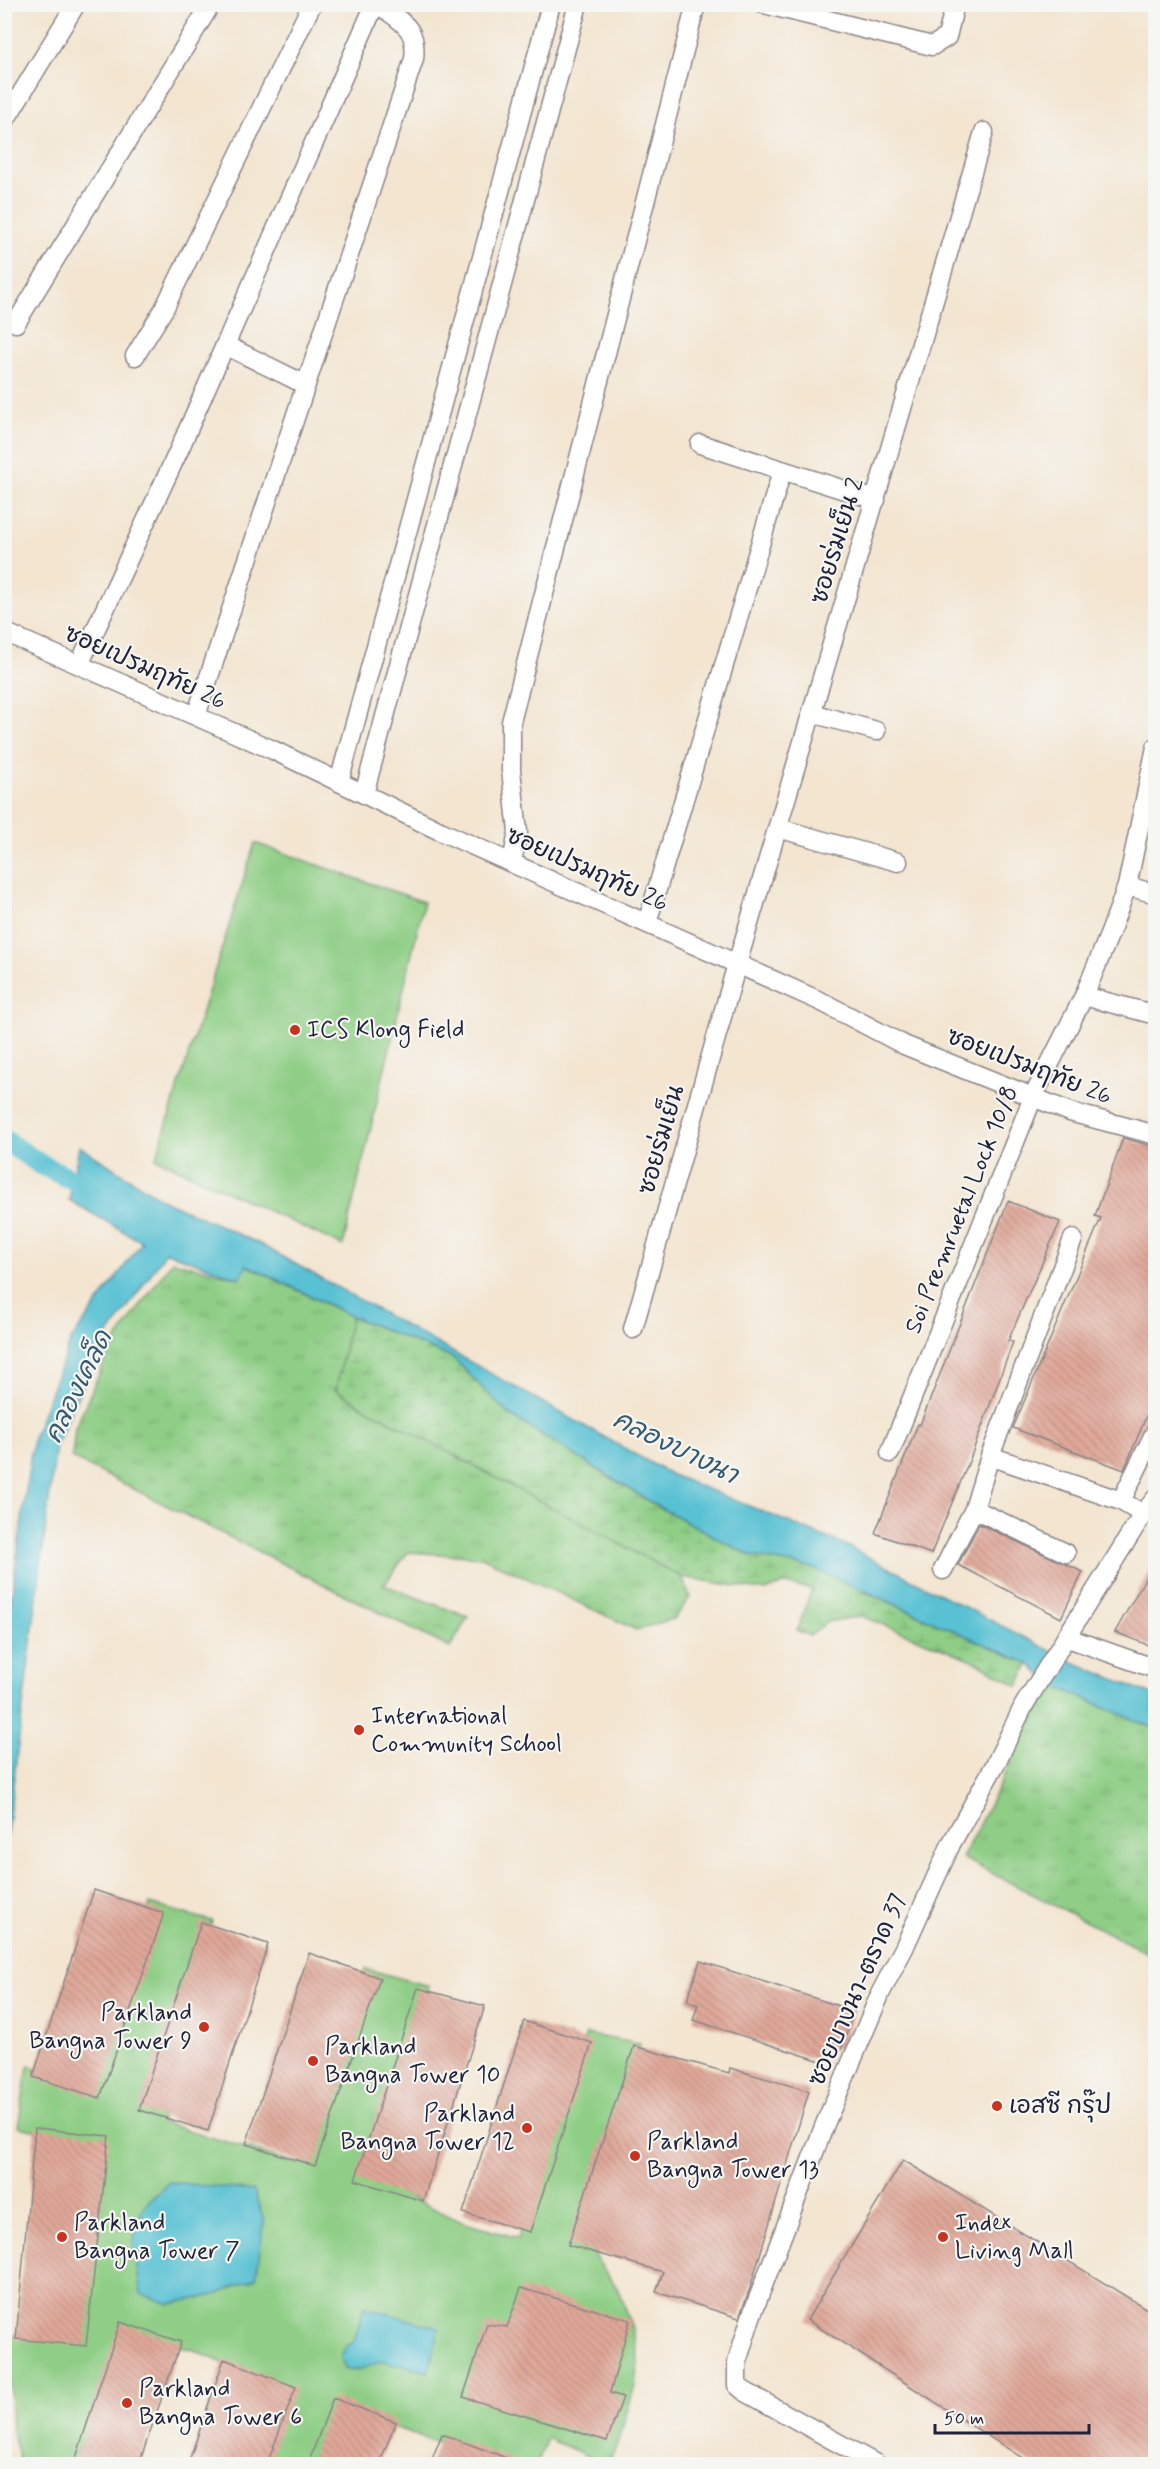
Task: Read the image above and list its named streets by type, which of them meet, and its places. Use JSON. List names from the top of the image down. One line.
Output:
{"streets":{"street":["ซอยร่มเย็น 2","ซอยเปรมฤทัย 26","ซอยร่มเย็น","Soi Premruetal Lock 10/8","ซอยบางนา-ตราด 37"]},"crossings":[["ซอยร่มเย็น 2","ซอยเปรมฤทัย 26"],["ซอยร่มเย็น 2","ซอยร่มเย็น"],["ซอยเปรมฤทัย 26","ซอยร่มเย็น"],["ซอยเปรมฤทัย 26","Soi Premruetal Lock 10/8"]],"water":["คลองเคล็ด","คลองบางนา"],"places":["ICS Klong Field","International Community School","Parkland Bangna Tower 9","Parkland Bangna Tower 10","เอสซี กรุ๊ป","Parkland Bangna Tower 12","Parkland Bangna Tower 13","Parkland Bangna Tower 7","Index Living Mall","Parkland Bangna Tower 6"],"scale_bar":"50 m"}
